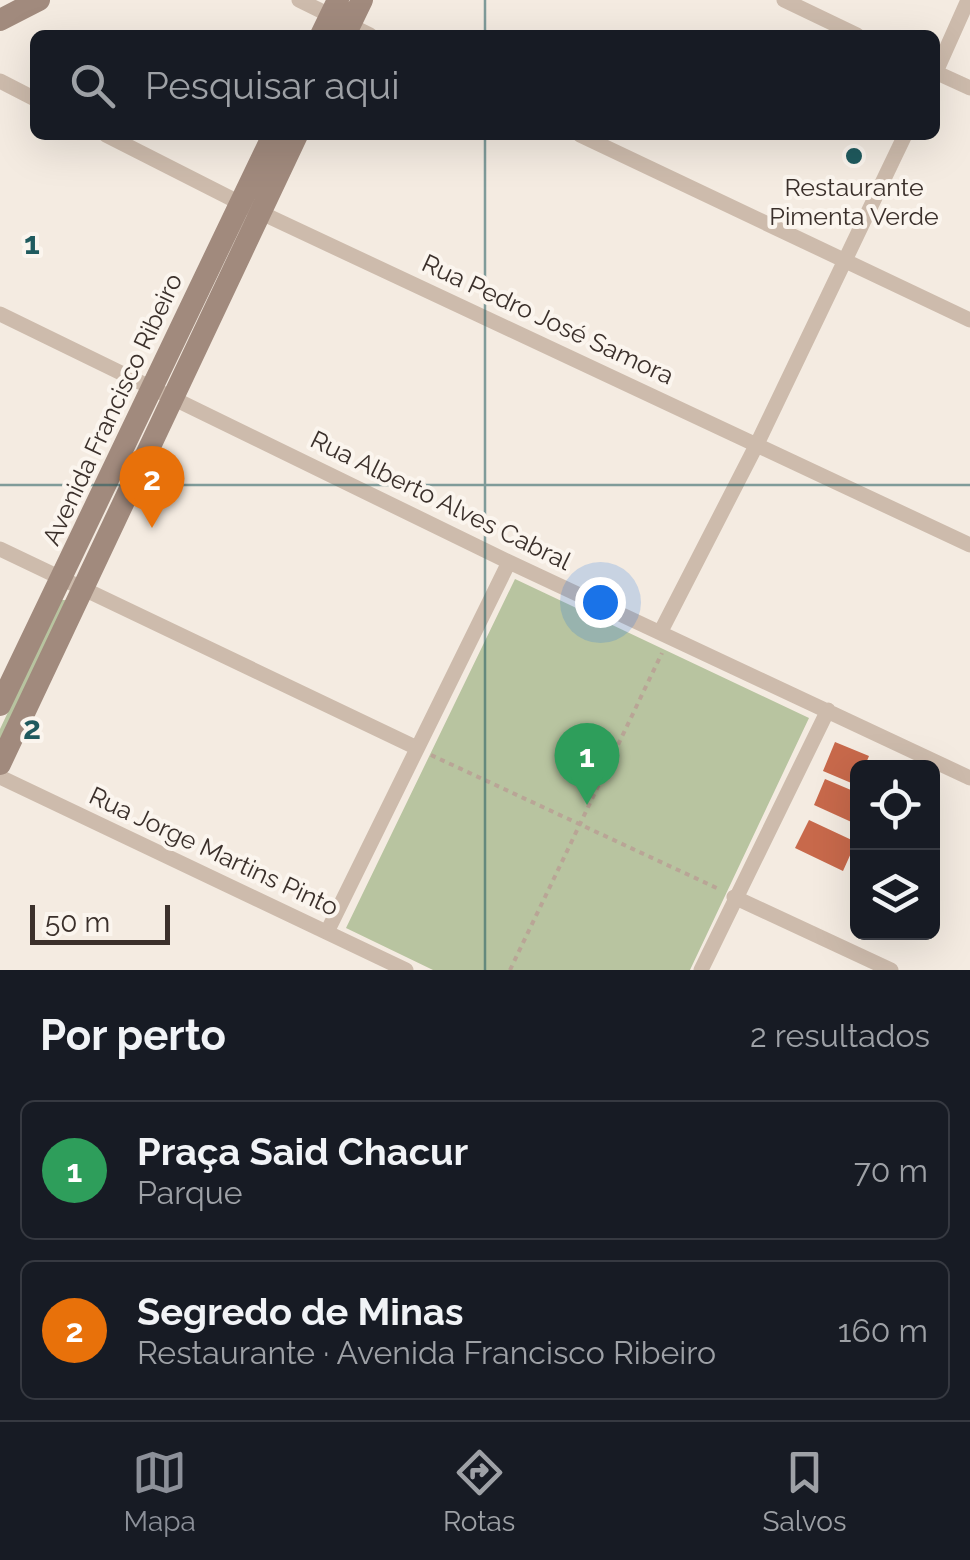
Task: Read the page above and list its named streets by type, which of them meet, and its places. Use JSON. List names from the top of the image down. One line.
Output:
{"streets":{"main road":["Avenida Francisco Ribeiro"],"street":["Rua Pedro José Samora","Rua Alberto Alves Cabral","Rua Jorge Martins Pinto"]},"crossings":[["Rua Pedro José Samora","Avenida Francisco Ribeiro"],["Avenida Francisco Ribeiro","Rua Alberto Alves Cabral"]],"places":["Restaurante Pimenta Verde"],"scale_bar":"50 m","page":{"search":"Pesquisar aqui","pins":["2","1"],"scale":"50 m","heading":["Por perto","2 resultados"],"list":[{"mark":"1","name":"Praça Said Chacur","note":"Parque","value":"70 m"},{"mark":"2","name":"Segredo de Minas","note":"Restaurante · Avenida Francisco Ribeiro","value":"160 m"}],"nav":["Mapa","Rotas","Salvos"]},"grid":{"rows":["1","2"]}}
